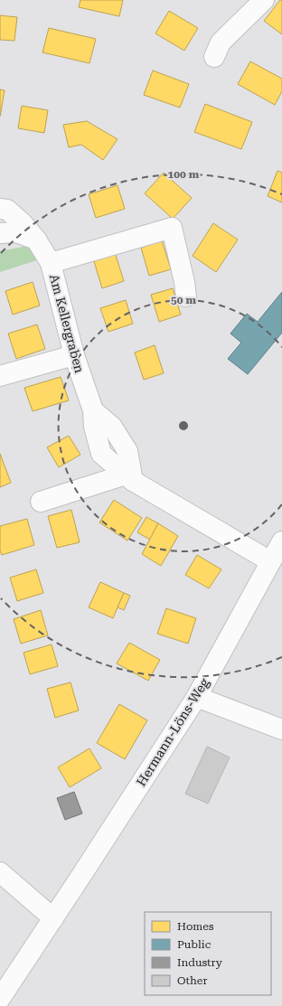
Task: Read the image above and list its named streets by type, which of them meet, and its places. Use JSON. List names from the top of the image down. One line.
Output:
{"streets":{"street":["Am Kellergraben","Hermann-Löns-Weg"]},"legend":["Homes","Public","Industry","Other"],"rings":["100 m","50 m"]}
